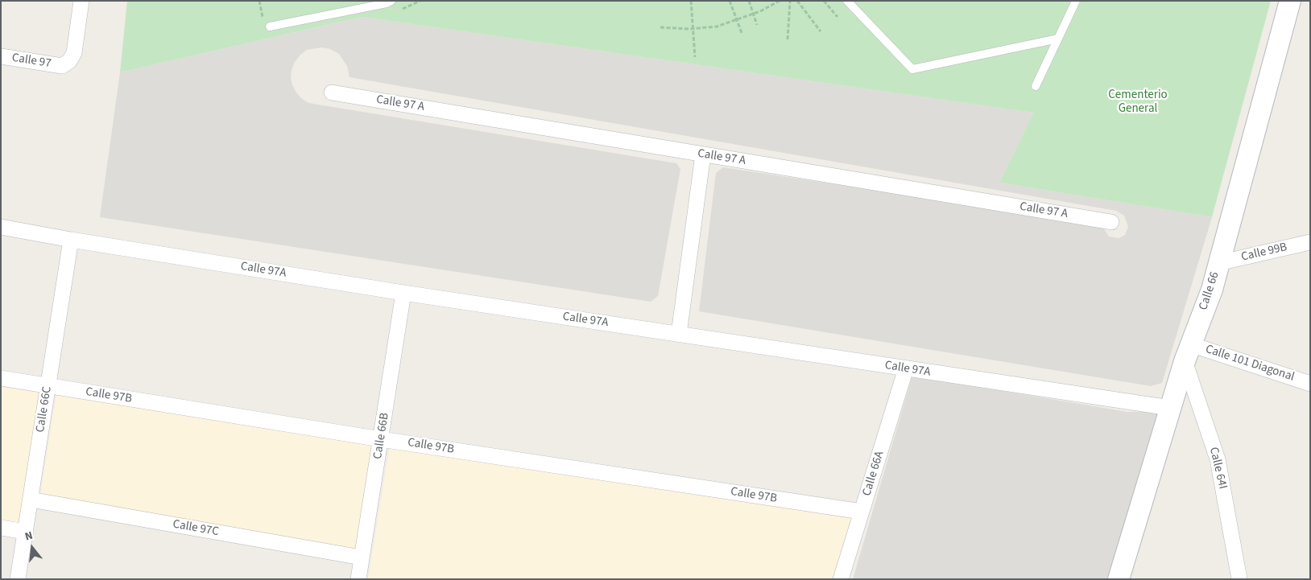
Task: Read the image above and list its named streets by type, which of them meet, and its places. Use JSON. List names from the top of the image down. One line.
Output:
{"streets":{"street":["Calle 97","Calle 97 A","Calle 99B","Calle 97A","Calle 66","Calle 101 Diagonal","Calle 97B","Calle 66C","Calle 66B","Calle 64I","Calle 66A","Calle 97C"]},"crossings":[["Calle 99B","Calle 66"],["Calle 97A","Calle 66"],["Calle 97A","Calle 66C"],["Calle 97A","Calle 66B"],["Calle 97A","Calle 66A"],["Calle 66","Calle 101 Diagonal"],["Calle 66","Calle 64I"],["Calle 101 Diagonal","Calle 64I"],["Calle 97B","Calle 66C"],["Calle 97B","Calle 66B"],["Calle 97B","Calle 66A"],["Calle 66C","Calle 97C"],["Calle 66B","Calle 97C"]],"parks":["Cementerio General"],"north":"top"}
